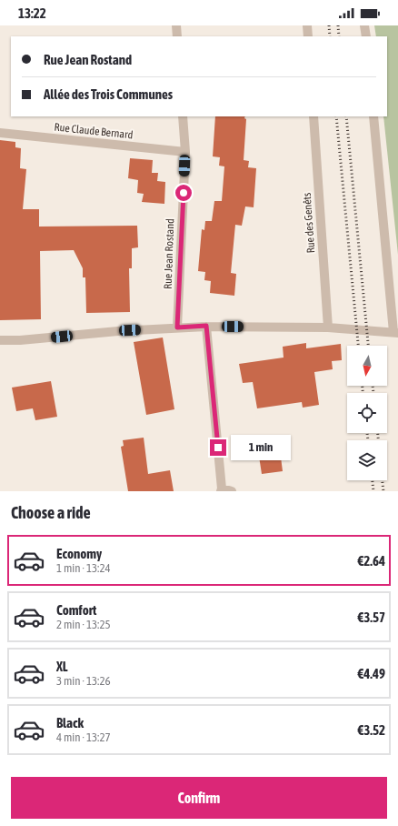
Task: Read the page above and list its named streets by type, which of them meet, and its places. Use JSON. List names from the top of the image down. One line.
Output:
{"streets":{"street":["Rue Claude Bernard","Rue des Genêts","Rue Jean Rostand"]},"crossings":[["Rue Claude Bernard","Rue Jean Rostand"]],"north":"bottom","page":{"status":"13:22","banner":["Rue Jean Rostand","Allée des Trois Communes"],"bubble":"1 min","heading":"Choose a ride","list":[{"name":"Economy","note":"1 min · 13:24","value":"€2.64"},{"name":"Comfort","note":"2 min · 13:25","value":"€3.57"},{"name":"XL","note":"3 min · 13:26","value":"€4.49"},{"name":"Black","note":"4 min · 13:27","value":"€3.52"}],"buttons":"Confirm"}}
